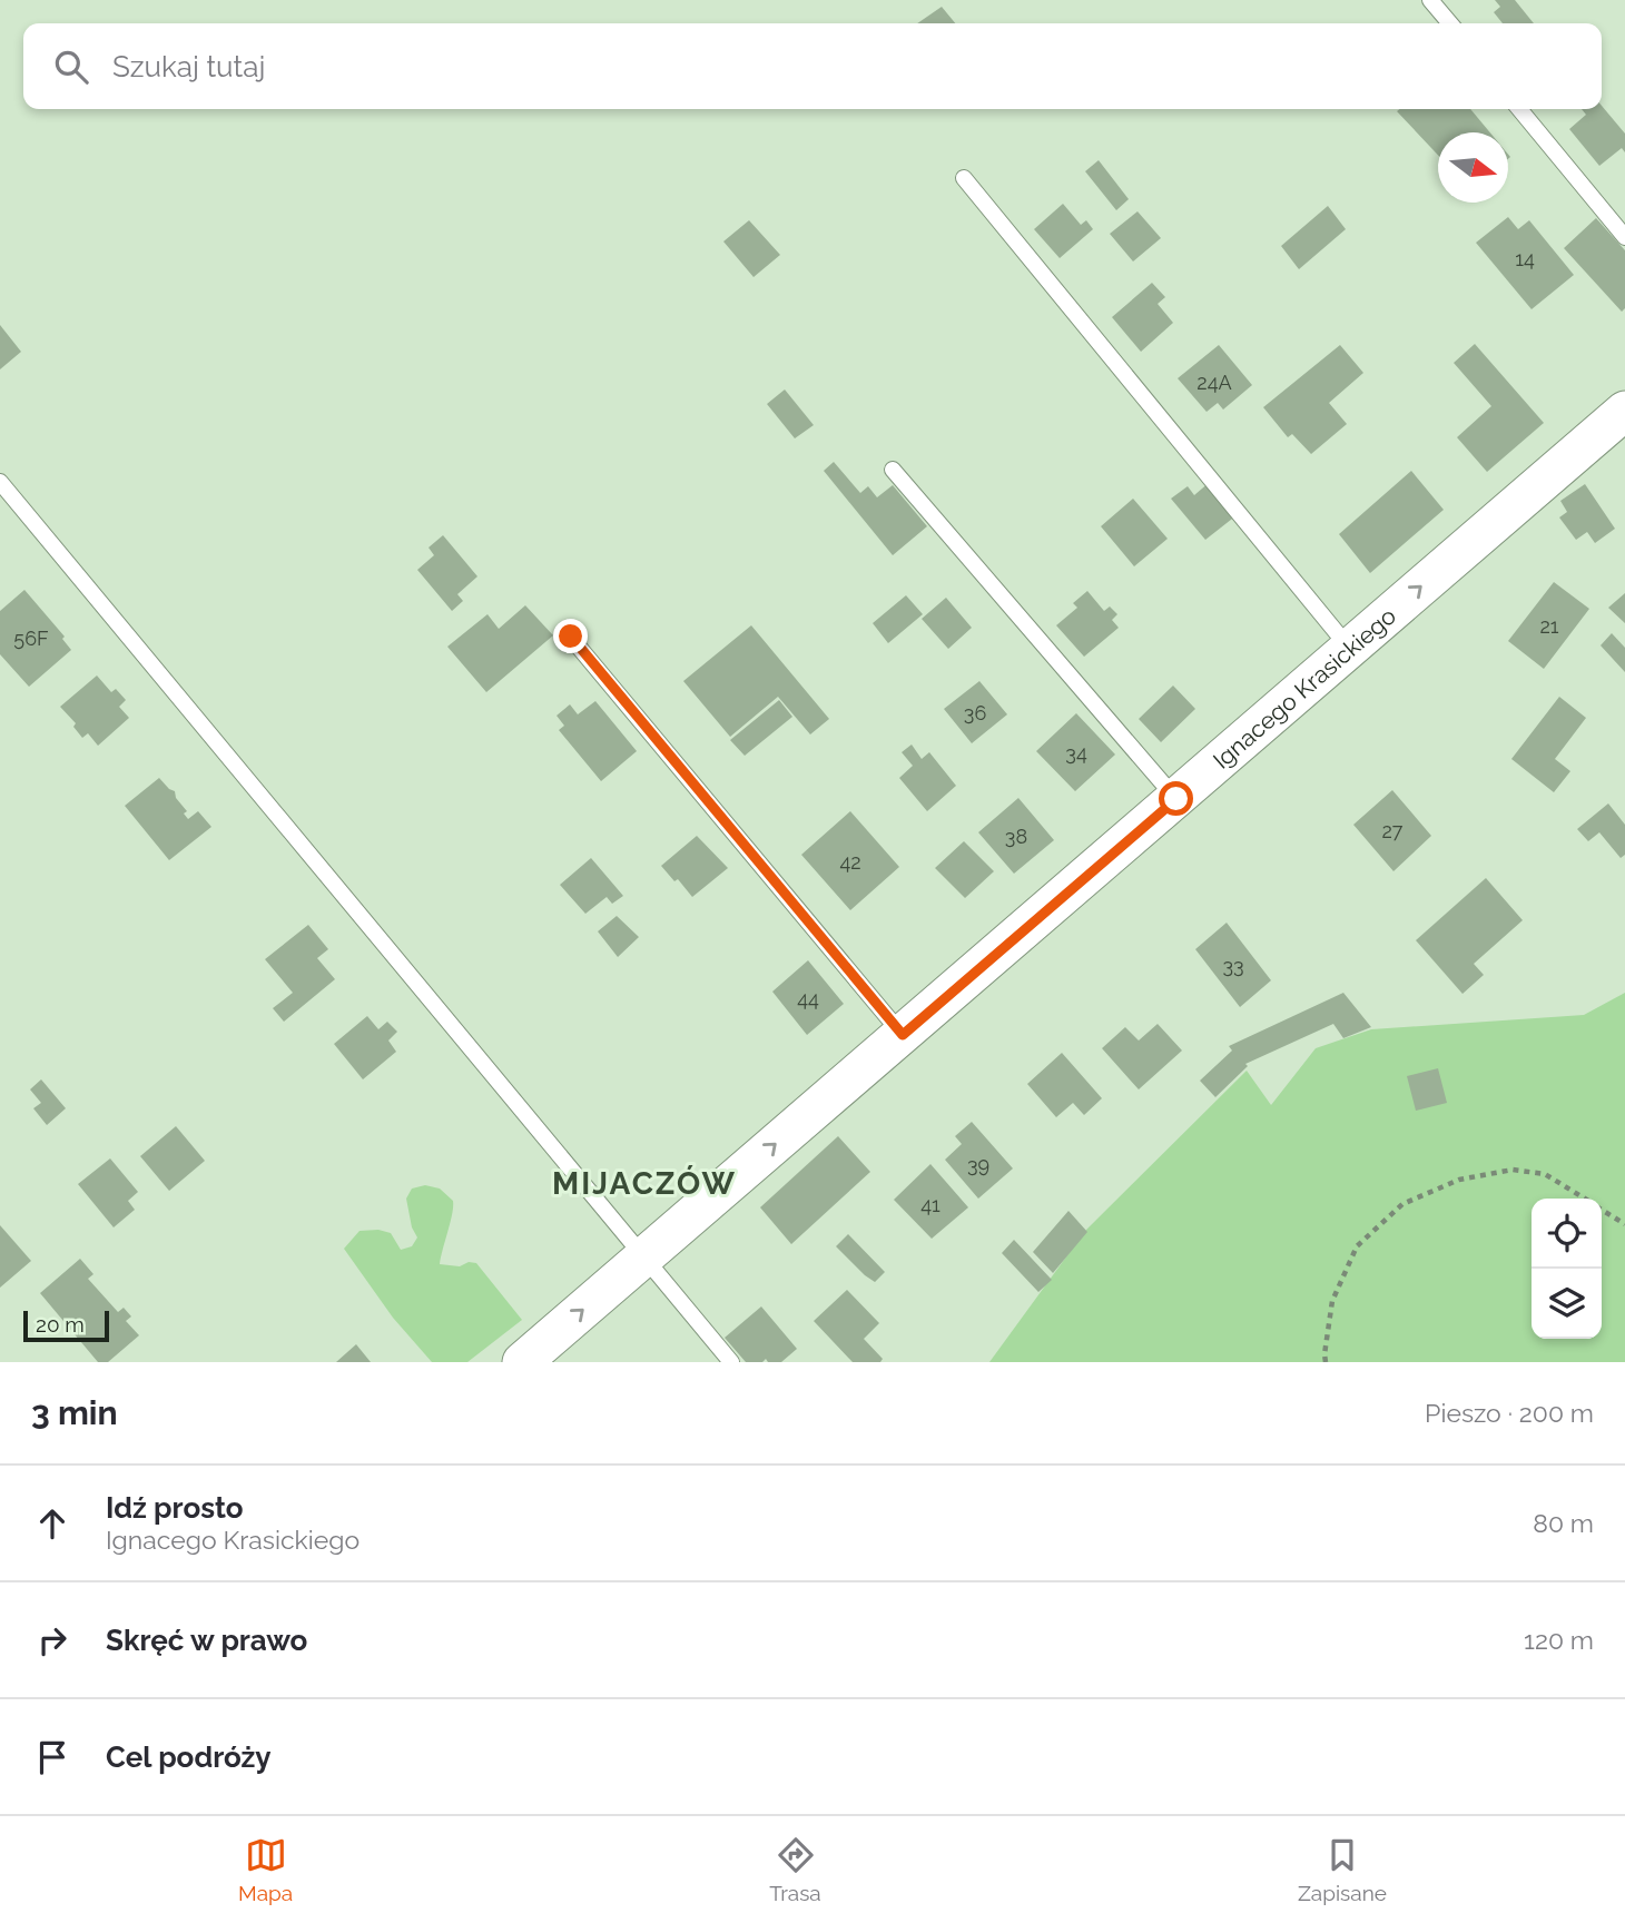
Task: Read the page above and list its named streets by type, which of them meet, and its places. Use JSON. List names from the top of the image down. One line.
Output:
{"streets":{"street":["Ignacego Krasickiego"]},"one_way":["Ignacego Krasickiego"],"districts":["MIJACZÓW"],"house_numbers":["14","24A","21","56F","36","34","27","38","42","33","44","39","41"],"scale_bar":"20 m","north":"right","page":{"search":"Szukaj tutaj","scale":"20 m","heading":["3 min","Pieszo · 200 m"],"list":[["Idź prosto","Ignacego Krasickiego","80 m"],["Skręć w prawo","120 m"],"Cel podróży"],"nav":["Mapa","Trasa","Zapisane"]}}
